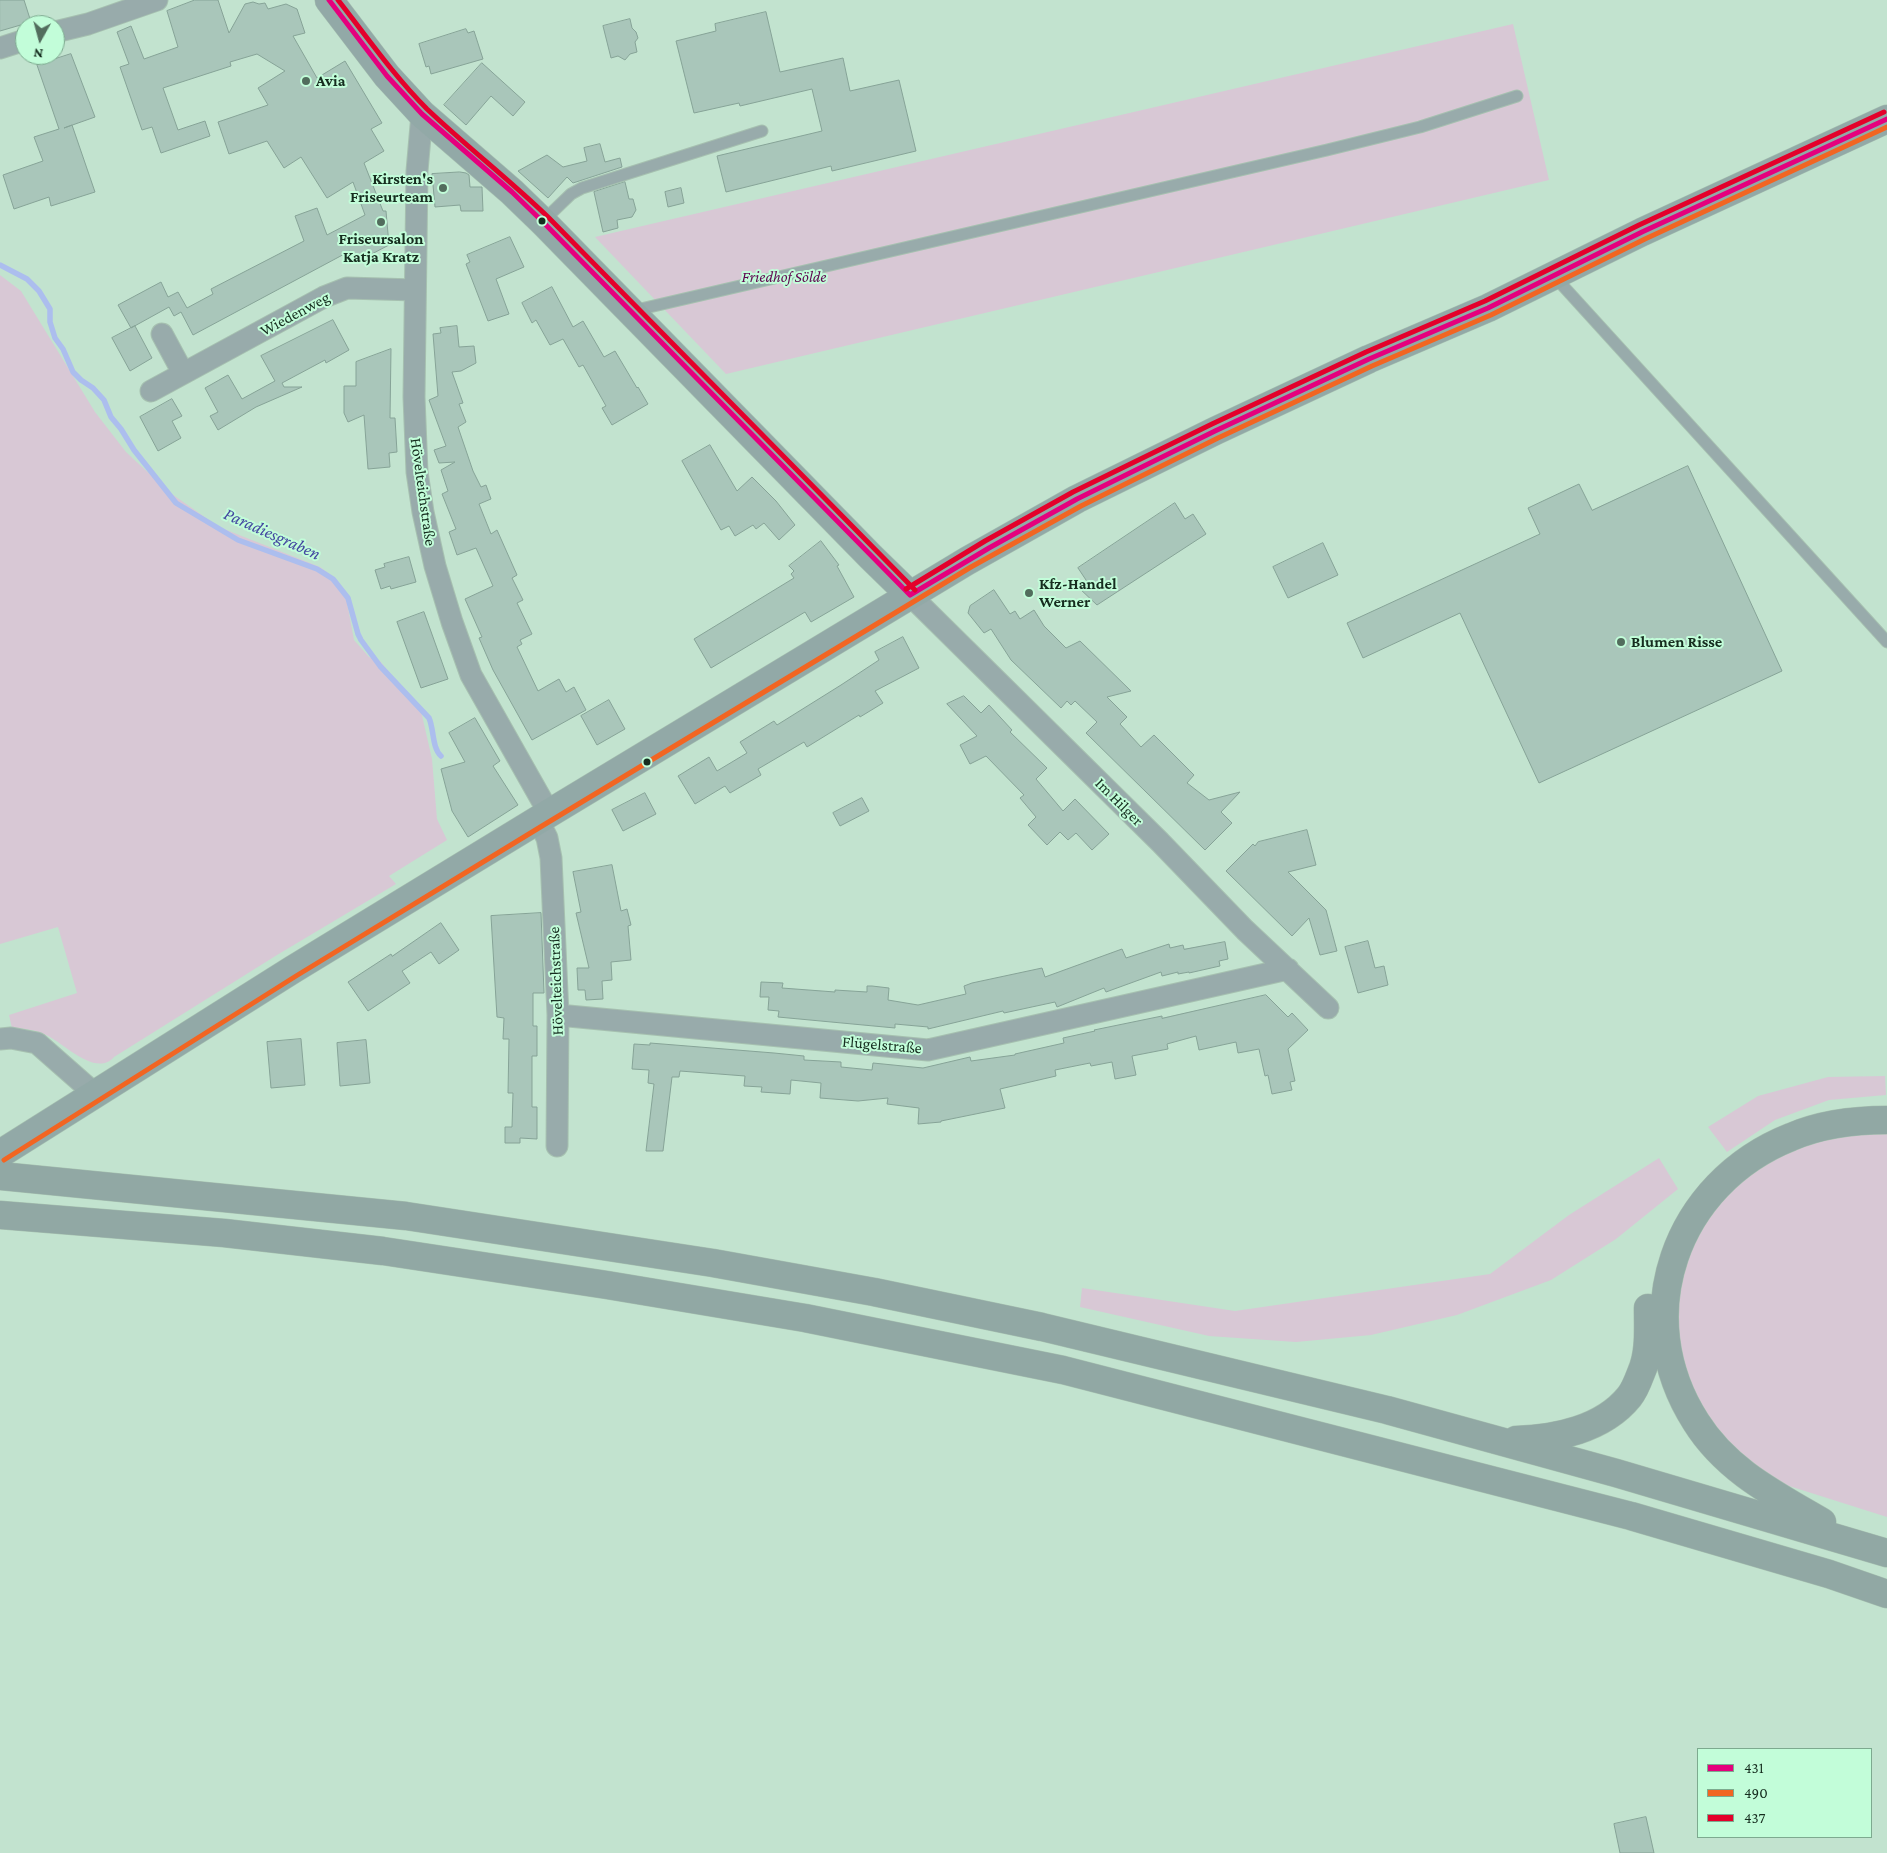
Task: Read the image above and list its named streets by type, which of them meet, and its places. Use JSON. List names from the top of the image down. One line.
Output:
{"streets":{"street":["Wiedenweg","Hövelteichstraße","Im Hilger","Flügelstraße"]},"crossings":[["Wiedenweg","Hövelteichstraße"],["Hövelteichstraße","Flügelstraße"],["Im Hilger","Flügelstraße"]],"water":["Paradiesgraben"],"parks":["Friedhof Sölde"],"places":["Avia","Kirsten's Friseurteam","Friseursalon Katja Kratz","Kfz-Handel Werner","Blumen Risse"],"lines":["transit line 431","transit line 437","transit line 490"],"legend":["431","490","437"],"north":"bottom"}
